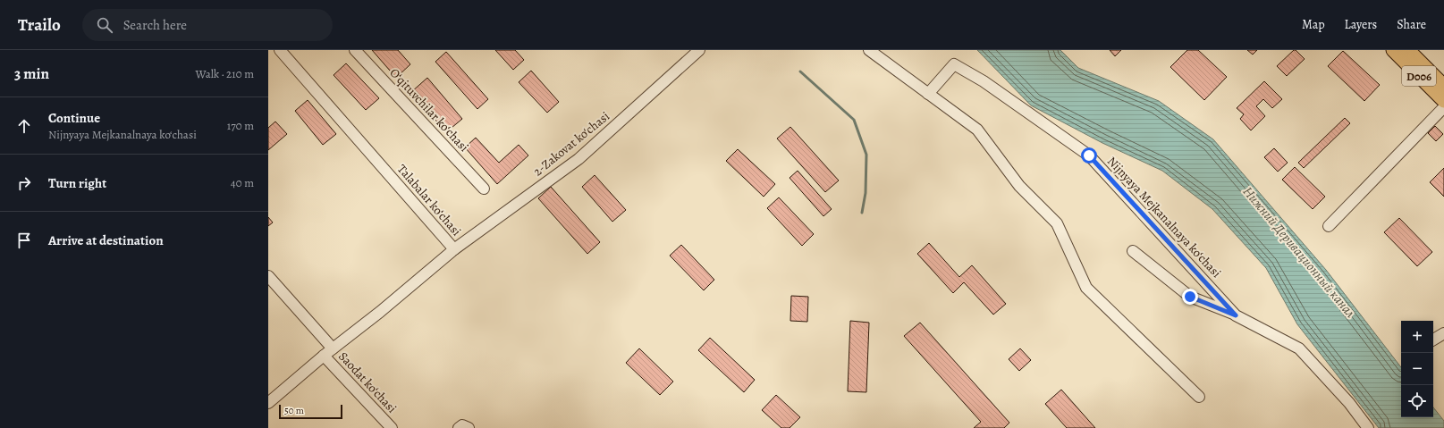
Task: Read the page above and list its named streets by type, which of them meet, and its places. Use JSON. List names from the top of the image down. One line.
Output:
{"streets":{"main road":["D006"],"street":["O‘qituvchilar ko‘chasi","2-Zakovat ko‘chasi","Talabalar ko‘chasi","Nijnyaya Mejkanalnaya ko‘chasi","Saodat ko‘chasi"]},"crossings":[["2-Zakovat ko‘chasi","Talabalar ko‘chasi"],["Talabalar ko‘chasi","Saodat ko‘chasi"]],"water":["Нижний Деривационный канал"],"scale_bar":"50 m","page":{"header":"Trailo","search":"Search here","nav":["Map","Layers","Share"],"heading":["3 min","Walk · 210 m"],"list":[["Continue","Nijnyaya Mejkanalnaya ko‘chasi","170 m"],["Turn right","40 m"],"Arrive at destination"],"map_buttons":["+","−"],"scale":"50 m"}}
